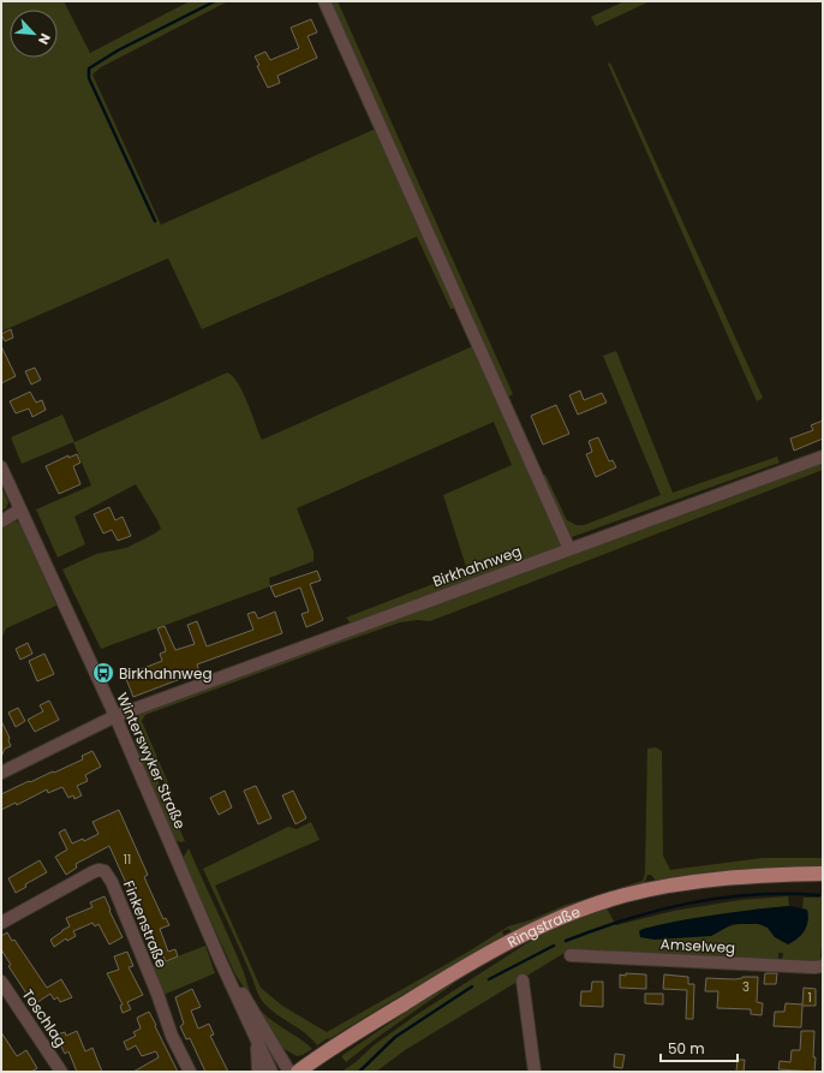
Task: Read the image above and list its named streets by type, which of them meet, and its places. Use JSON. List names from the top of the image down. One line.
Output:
{"streets":{"main road":["Ringstraße"],"street":["Birkhahnweg","Winterswyker Straße","Finkenstraße","Amselweg","Toschlag"]},"crossings":[["Birkhahnweg","Winterswyker Straße"]],"places":{"bus stop":["Birkhahnweg"]},"house_numbers":["11","3","1"],"scale_bar":"50 m","north":"bottom right"}
